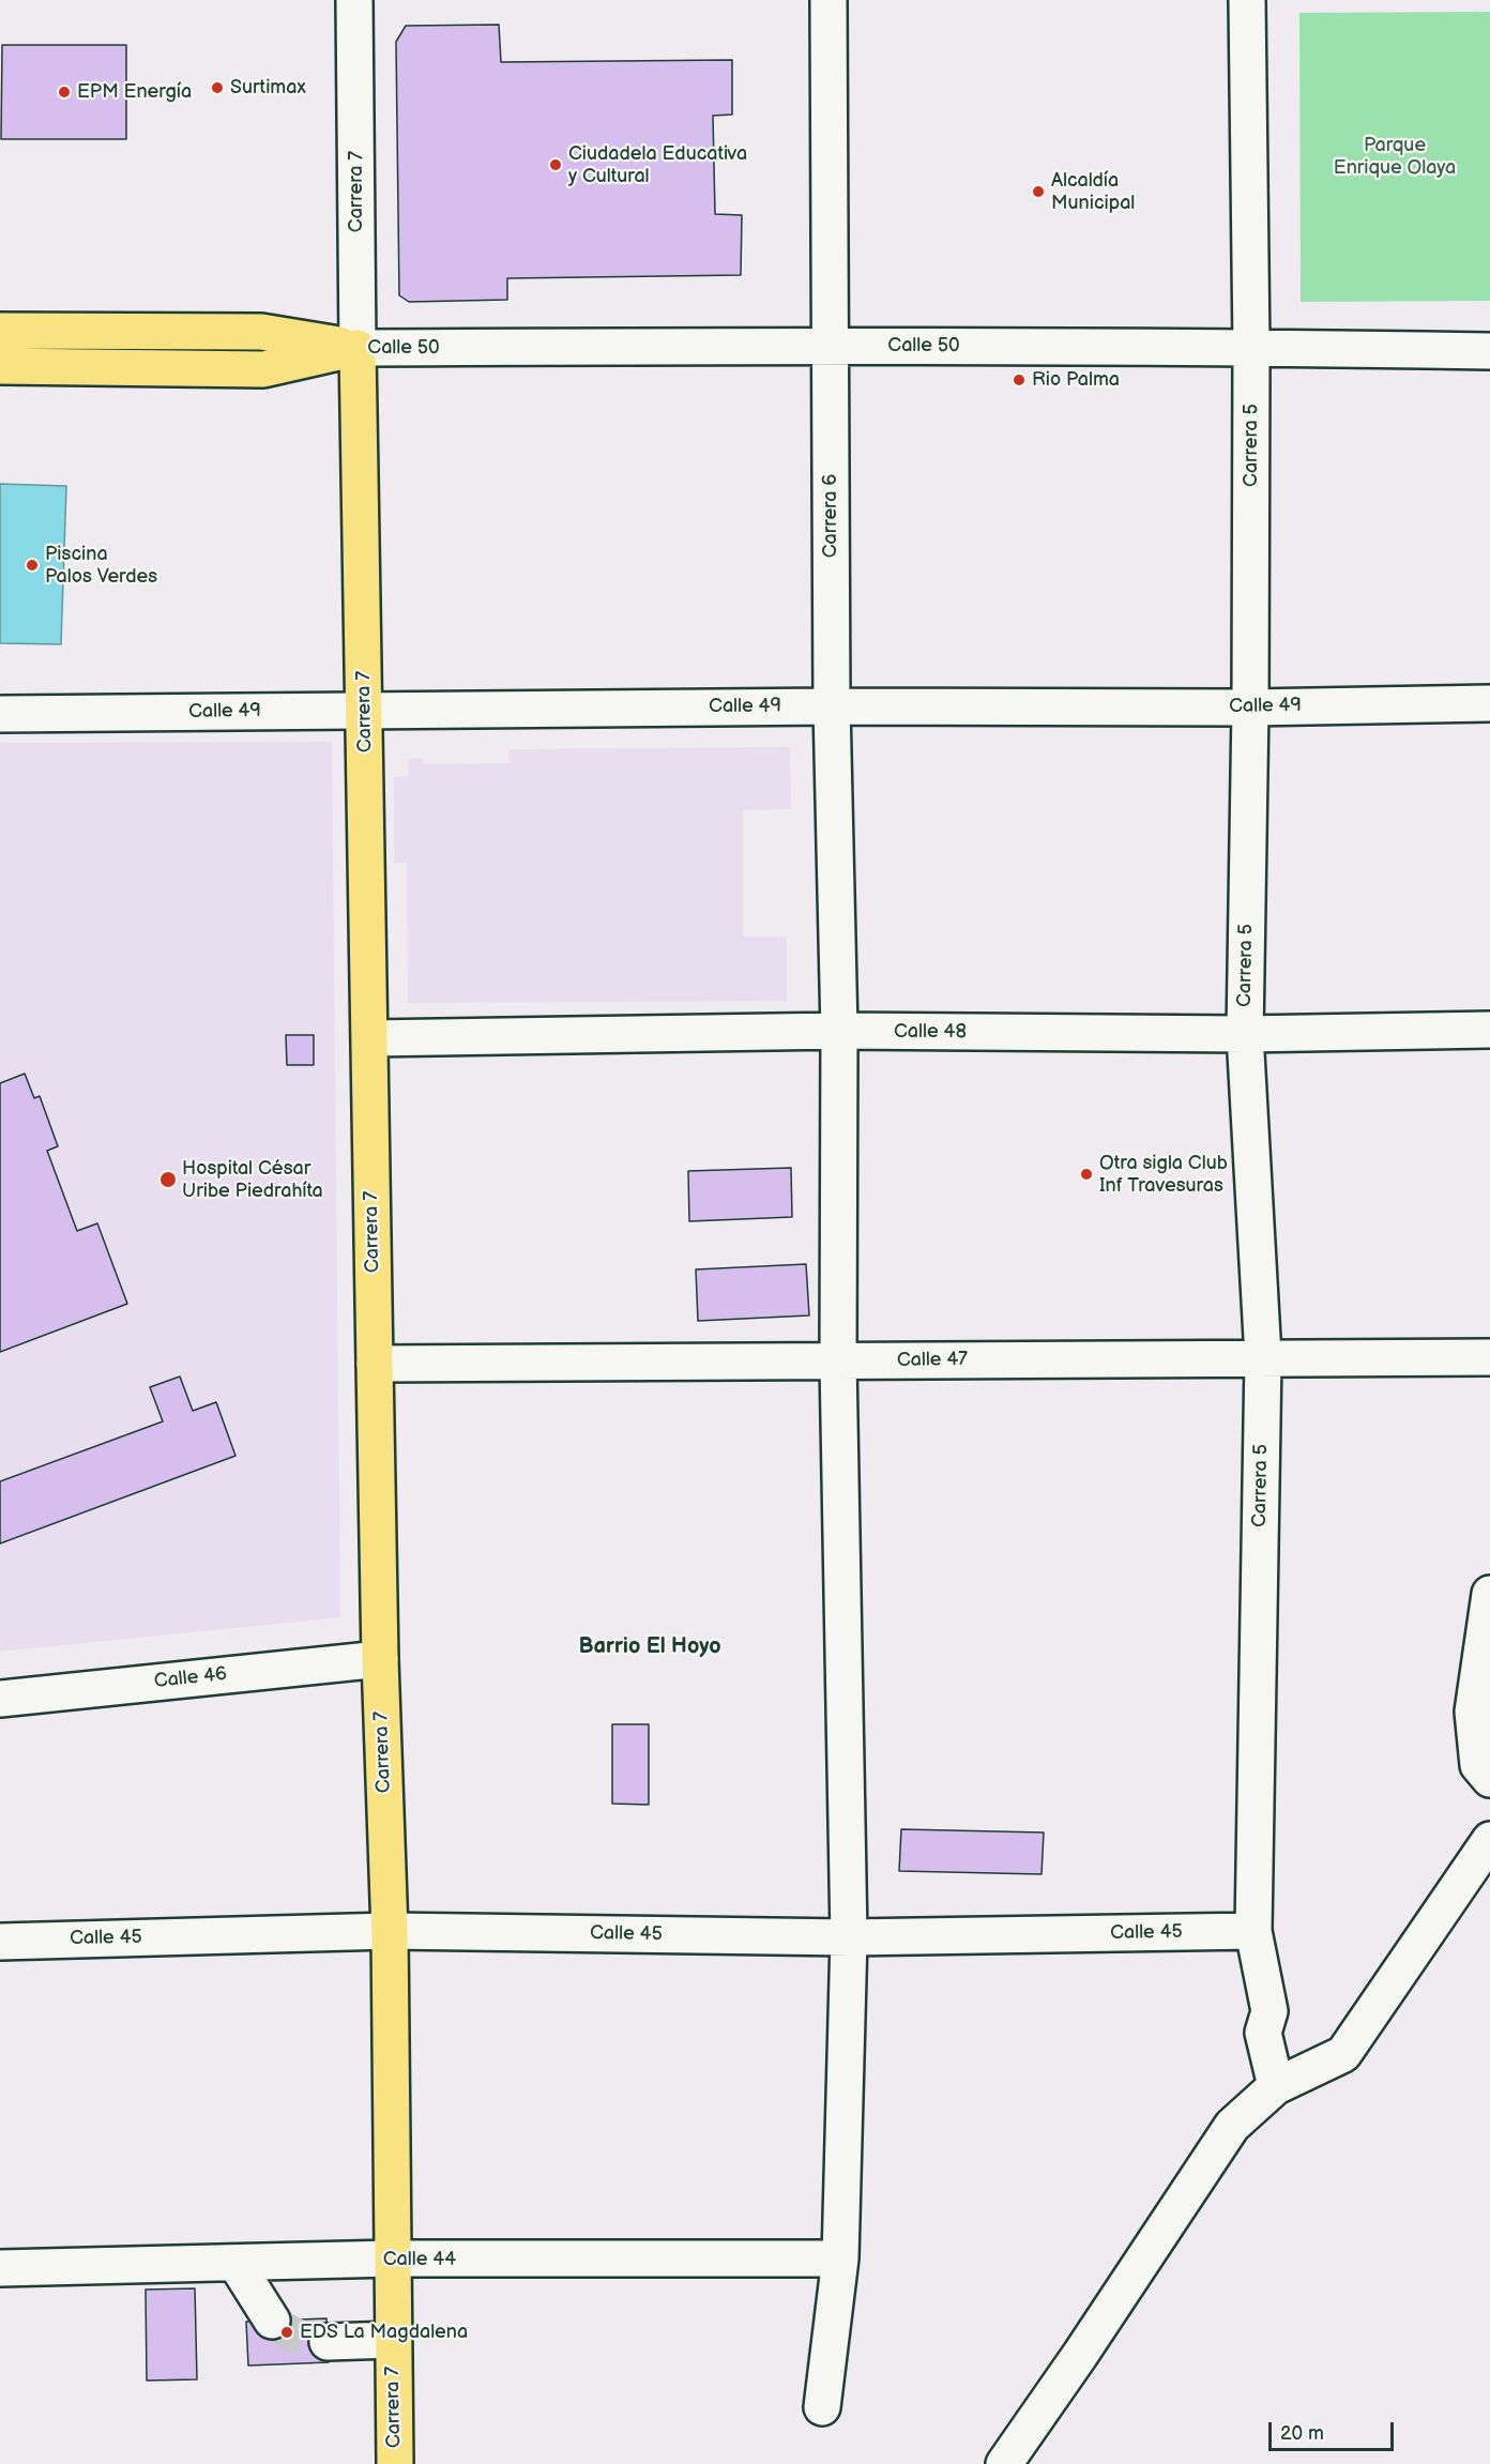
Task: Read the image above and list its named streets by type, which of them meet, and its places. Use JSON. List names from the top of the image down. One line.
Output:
{"streets":{"main road":["Carrera 7","Calle 50"],"street":["Carrera 5","Carrera 6","Calle 49","Calle 48","Calle 47","Calle 46","Calle 45","Calle 44"]},"crossings":[["Carrera 7","Calle 50"],["Carrera 7","Calle 49"],["Carrera 7","Calle 48"],["Carrera 7","Calle 47"],["Carrera 7","Calle 46"],["Carrera 7","Calle 45"],["Carrera 7","Calle 44"],["Calle 50","Carrera 5"],["Calle 50","Carrera 6"],["Carrera 5","Calle 49"],["Carrera 5","Calle 48"],["Carrera 5","Calle 47"],["Carrera 5","Calle 45"],["Carrera 6","Calle 49"],["Carrera 6","Calle 48"],["Carrera 6","Calle 47"],["Carrera 6","Calle 45"],["Carrera 6","Calle 44"]],"districts":["Barrio El Hoyo"],"parks":["Parque Enrique Olaya"],"places":["Surtimax","EPM Energía","Ciudadela Educativa y Cultural","Alcaldía Municipal","Rio Palma","Piscina Palos Verdes","Otra sigla Club Inf Travesuras","Hospital César Uribe Piedrahíta","EDS La Magdalena"],"scale_bar":"20 m"}
